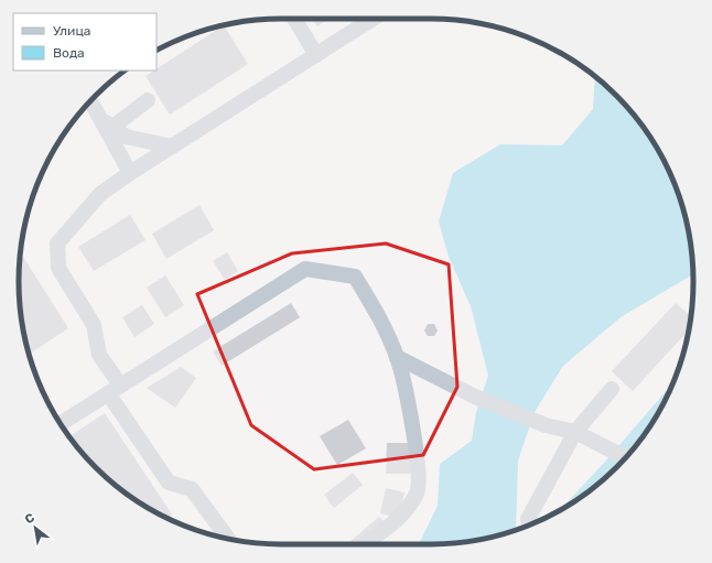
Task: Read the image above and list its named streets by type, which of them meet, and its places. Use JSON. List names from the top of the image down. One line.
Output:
{"legend":["Улица","Вода"],"north":"top left"}
